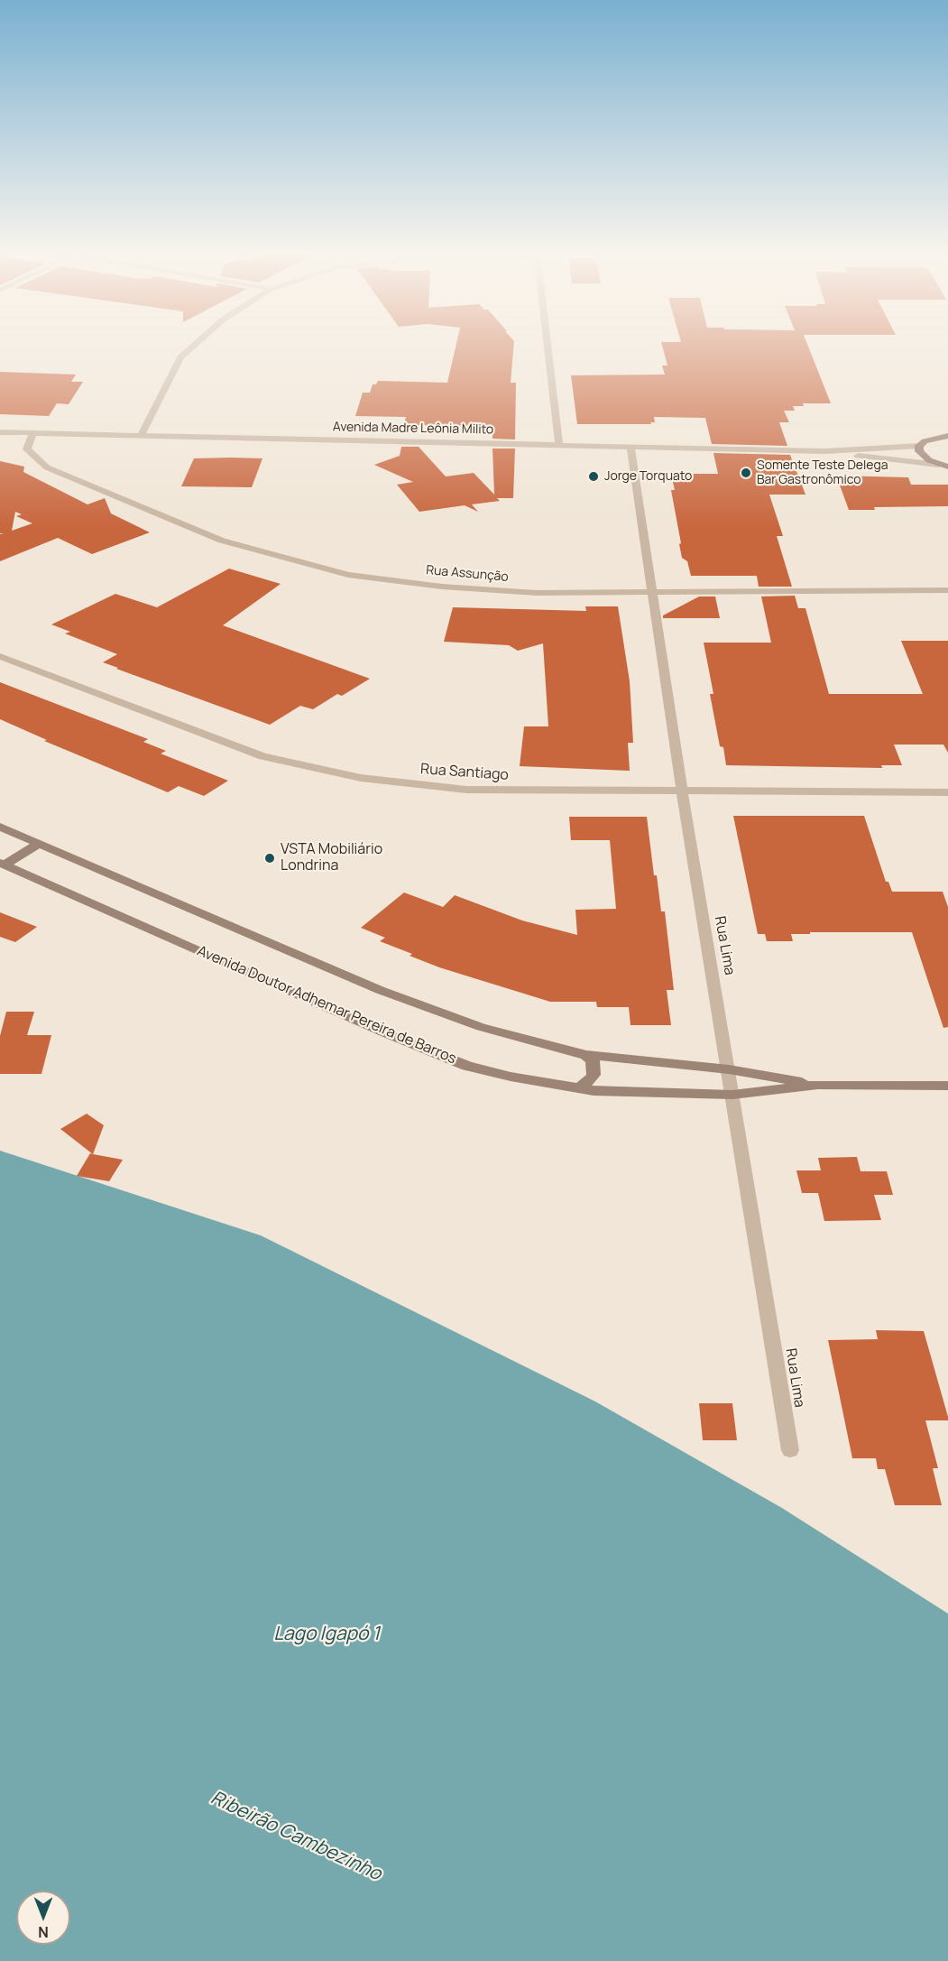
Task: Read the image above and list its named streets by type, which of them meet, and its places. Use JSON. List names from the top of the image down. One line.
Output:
{"streets":{"street":["Avenida Madre Leônia Milito","Rua Assunção","Rua Santiago","Rua Lima","Avenida Doutor Adhemar Pereira de Barros"]},"crossings":[["Avenida Madre Leônia Milito","Rua Assunção"],["Avenida Madre Leônia Milito","Rua Lima"],["Rua Assunção","Rua Lima"],["Rua Santiago","Rua Lima"],["Rua Lima","Avenida Doutor Adhemar Pereira de Barros"]],"water":["Lago Igapó 1","Ribeirão Cambezinho"],"places":["Somente Teste Delega Bar Gastronômico","Jorge Torquato","VSTA Mobiliário Londrina"],"north":"bottom"}
